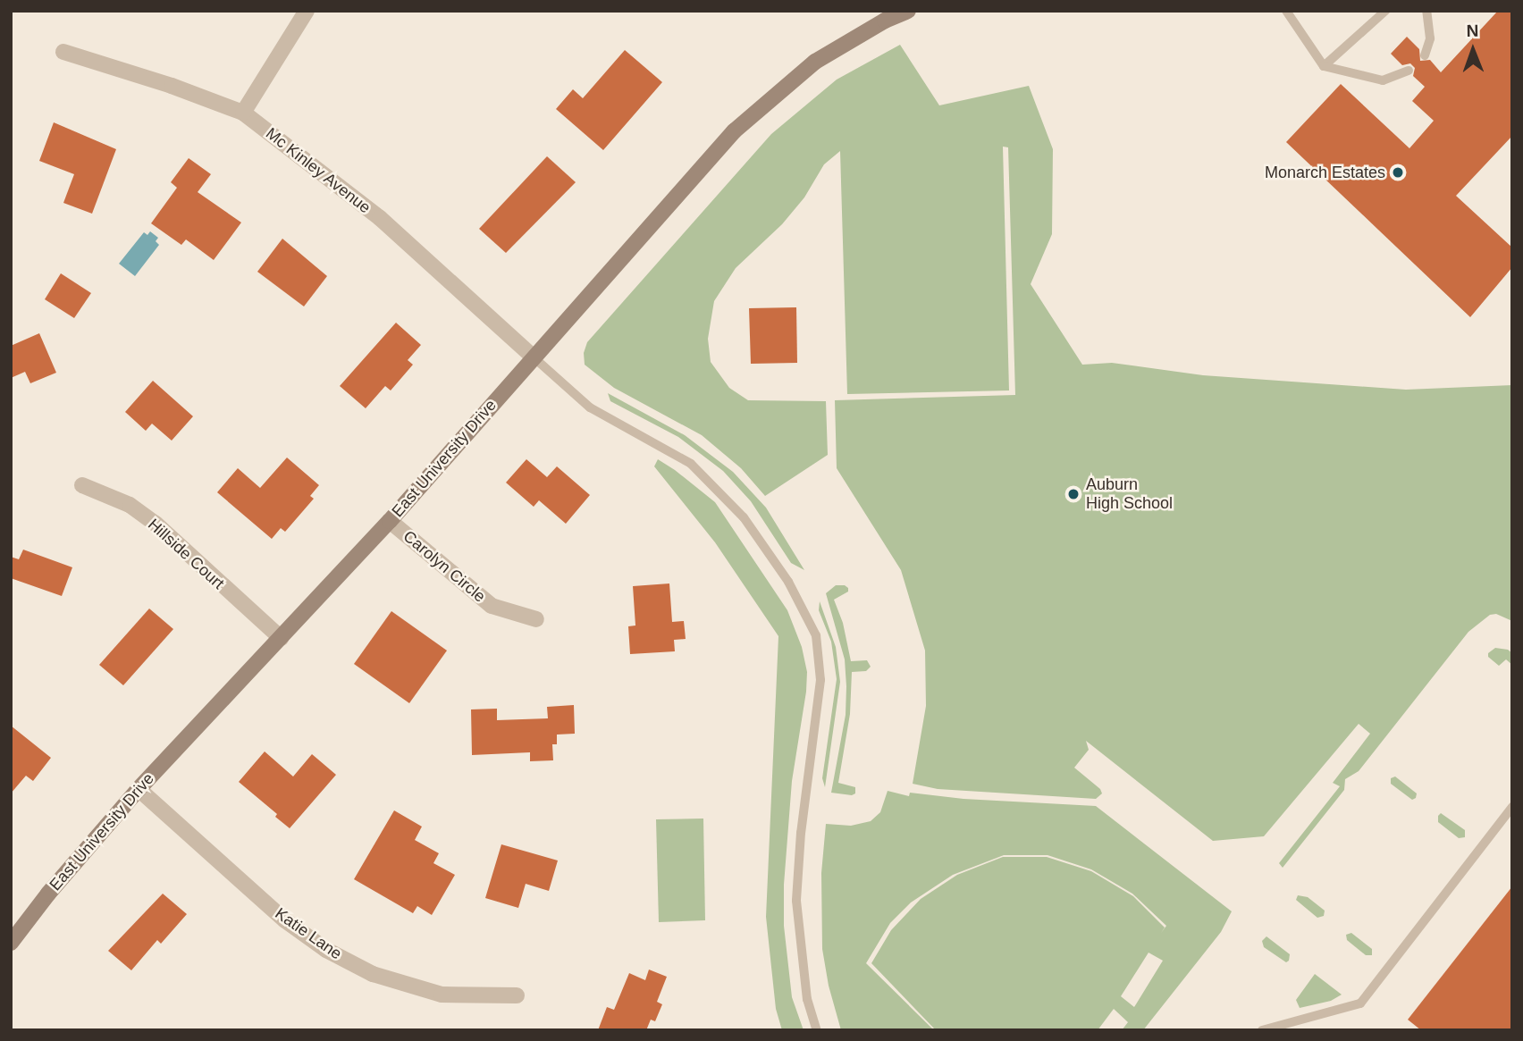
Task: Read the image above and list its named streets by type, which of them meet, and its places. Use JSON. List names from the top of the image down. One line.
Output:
{"streets":{"main road":["East University Drive"],"street":["Mc Kinley Avenue","Hillside Court","Carolyn Circle","Katie Lane"]},"crossings":[["Mc Kinley Avenue","East University Drive"],["East University Drive","Hillside Court"],["East University Drive","Carolyn Circle"],["East University Drive","Katie Lane"]],"places":["Monarch Estates","Auburn High School"],"north":"top"}
